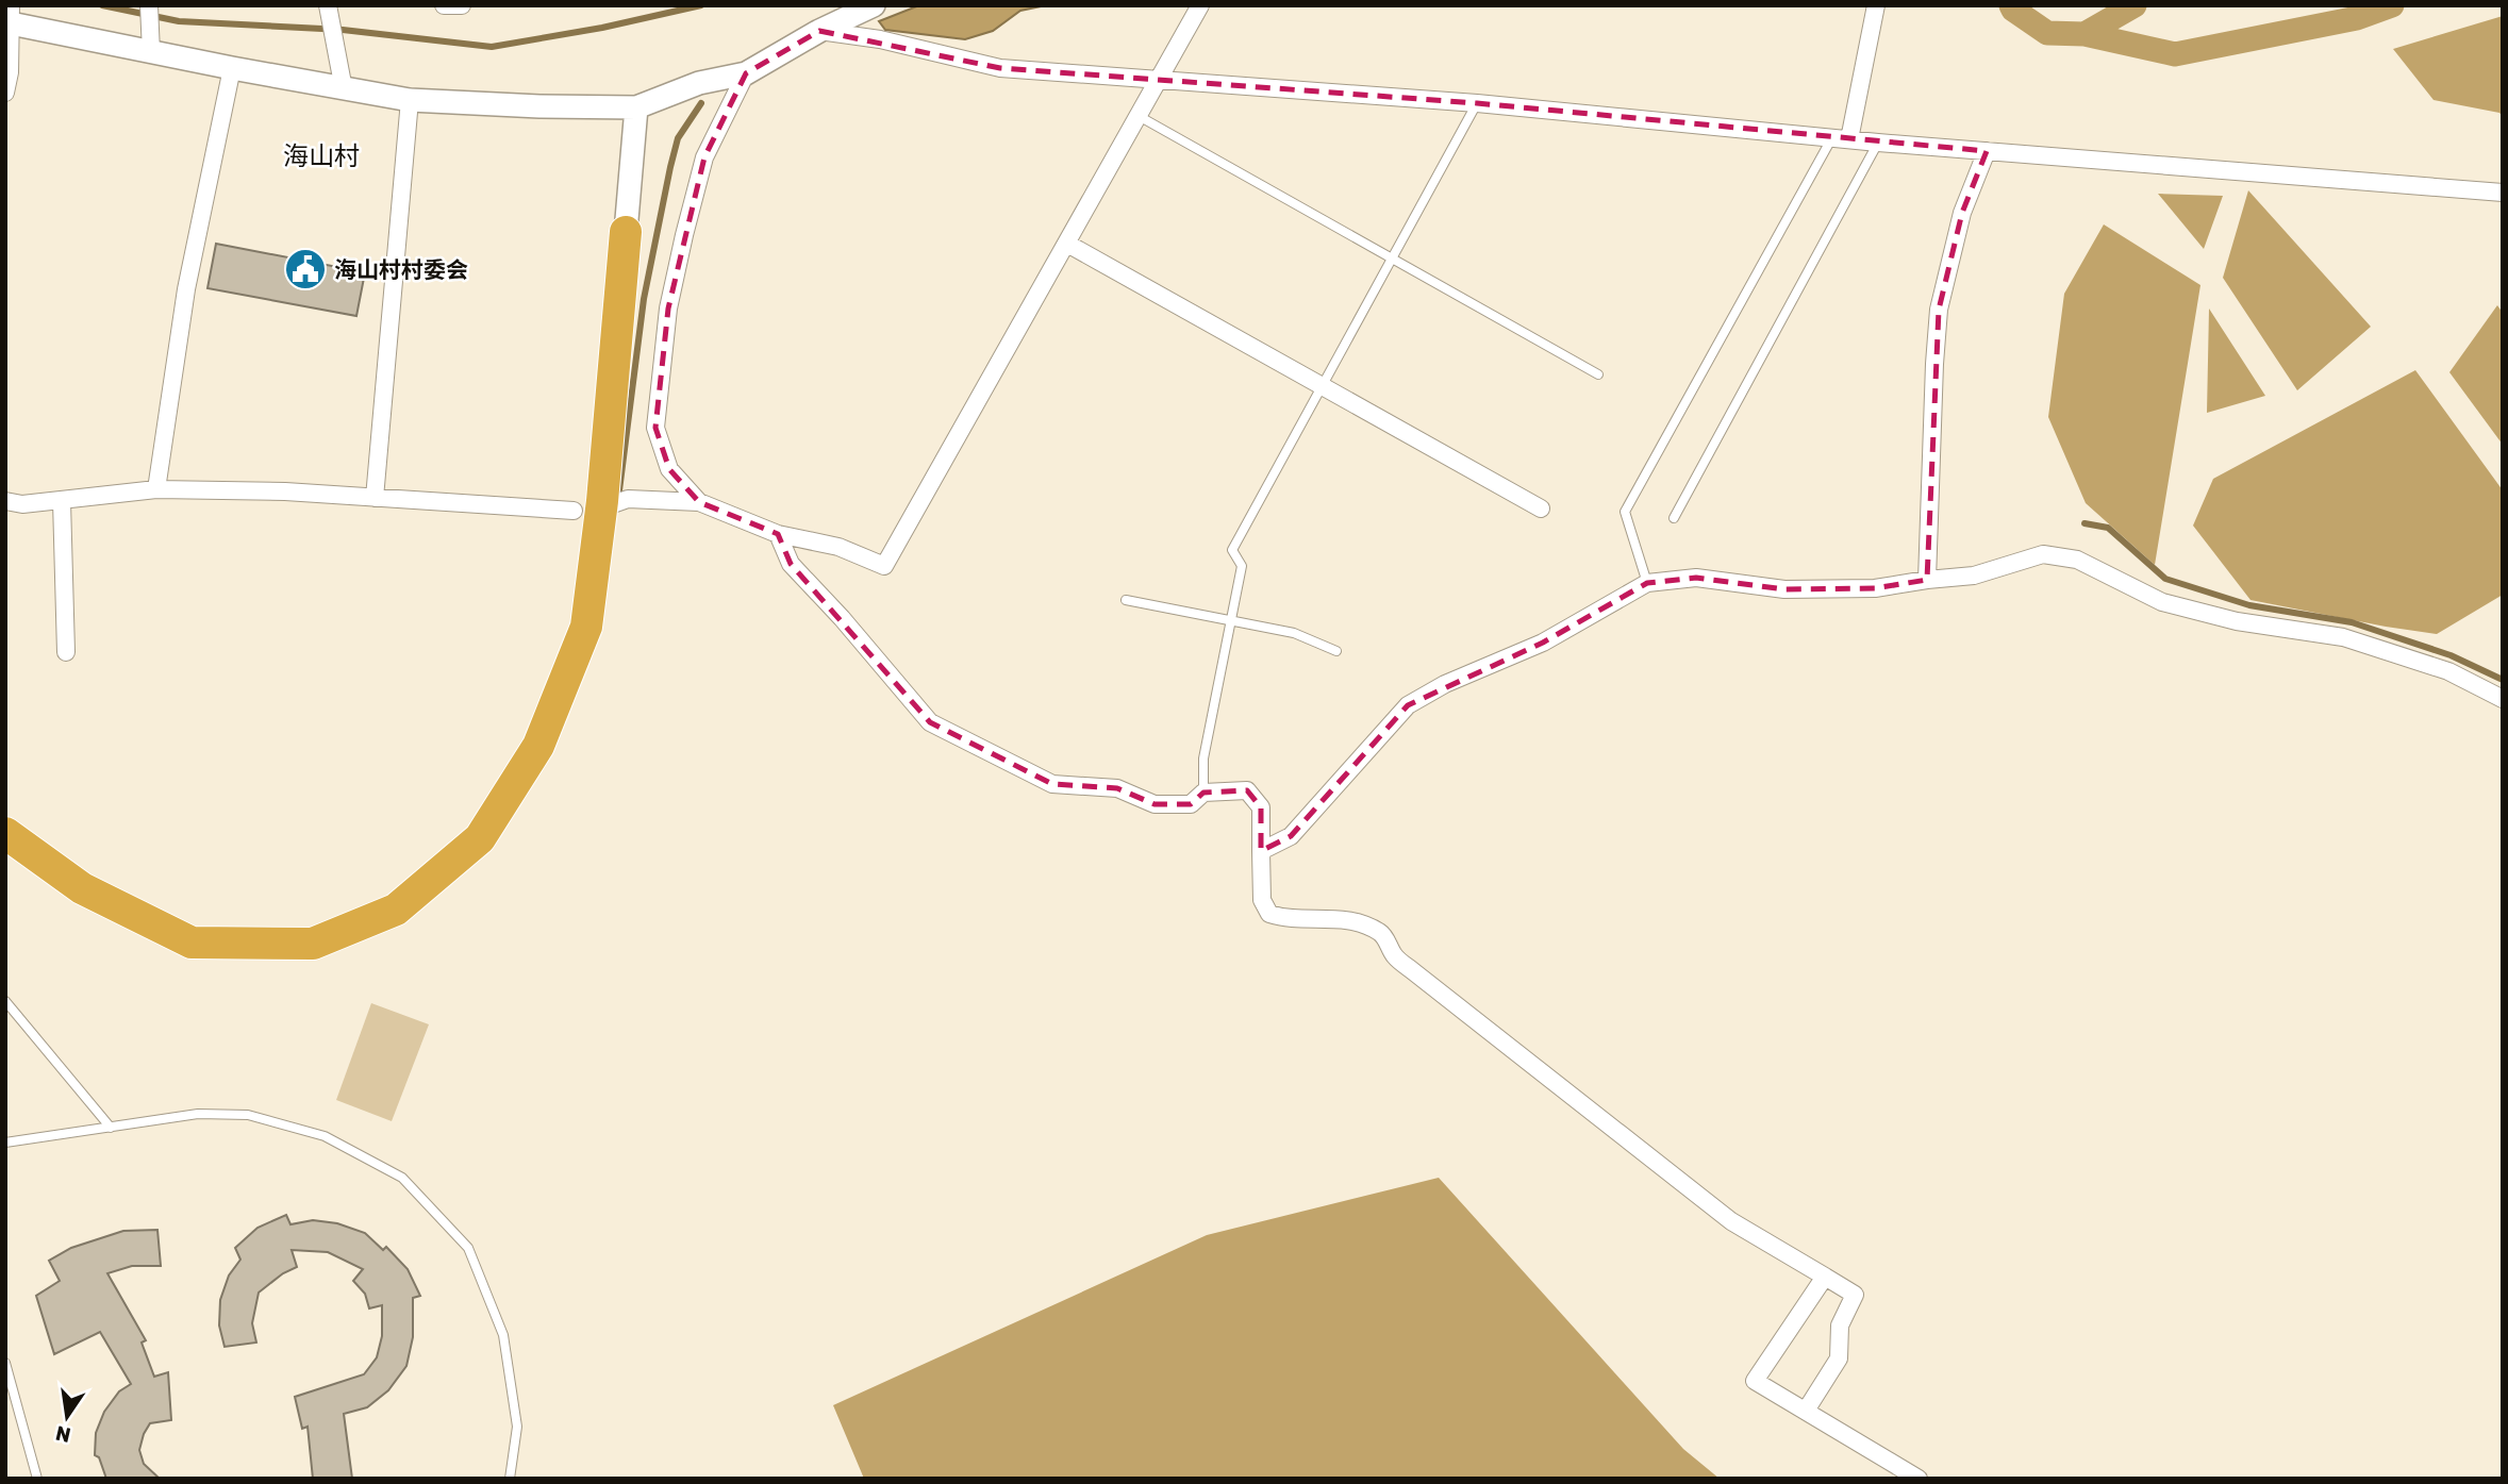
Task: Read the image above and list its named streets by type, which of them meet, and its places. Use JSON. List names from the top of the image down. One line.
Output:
{"districts":["海山村"],"places":{"public building":["海山村村委会"]},"north":"bottom"}
